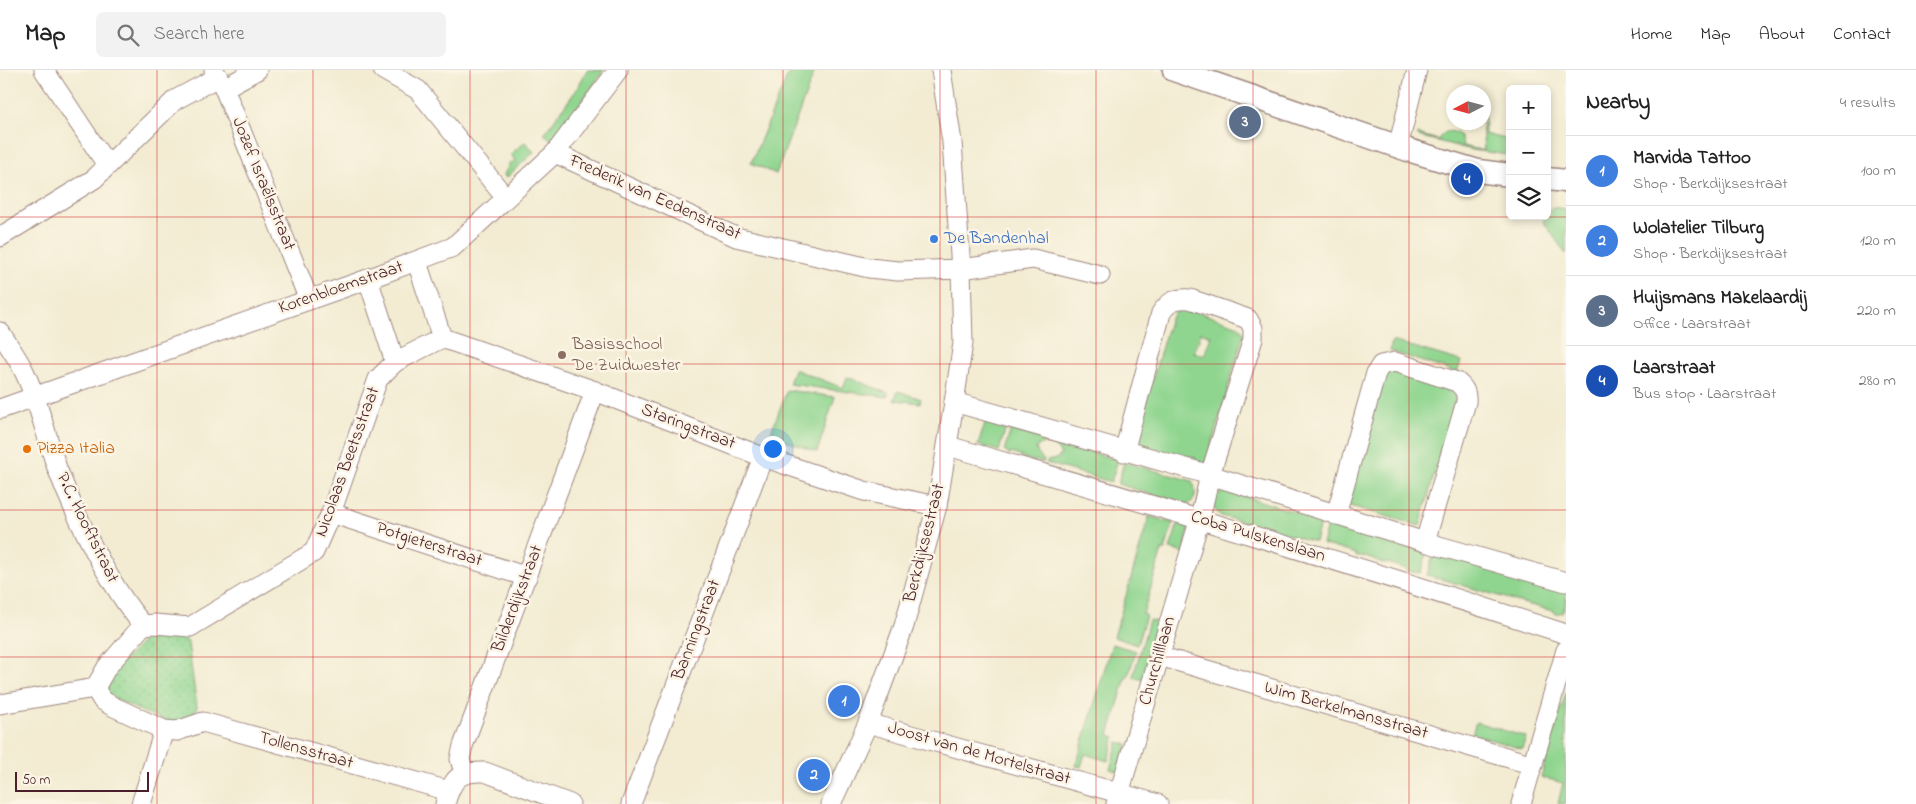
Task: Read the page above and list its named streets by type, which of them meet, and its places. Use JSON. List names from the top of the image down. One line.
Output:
{"streets":{"street":["Jozef Israëlsstraat","Frederik van Eedenstraat","Korenbloemstraat","Staringstraat","Nicolaas Beetsstraat","P.C. Hooftstraat","Coba Pulskenslaan","Berkdijksestraat","Potgieterstraat","Bilderdijkstraat","Banningstraat","Churchilllaan","Wim Berkelmansstraat","Tollensstraat","Joost van de Mortelstraat"]},"crossings":[["Jozef Israëlsstraat","Korenbloemstraat"],["Frederik van Eedenstraat","Korenbloemstraat"],["Frederik van Eedenstraat","Berkdijksestraat"],["Korenbloemstraat","P.C. Hooftstraat"],["Staringstraat","Berkdijksestraat"],["Staringstraat","Bilderdijkstraat"],["Staringstraat","Banningstraat"],["Nicolaas Beetsstraat","P.C. Hooftstraat"],["Nicolaas Beetsstraat","Potgieterstraat"],["Coba Pulskenslaan","Berkdijksestraat"],["Coba Pulskenslaan","Churchilllaan"],["Berkdijksestraat","Joost van de Mortelstraat"],["Potgieterstraat","Bilderdijkstraat"],["Churchilllaan","Wim Berkelmansstraat"],["Churchilllaan","Joost van de Mortelstraat"]],"places":["De Bandenhal","Basisschool De Zuidwester","Pizza Italia"],"scale_bar":"50 m","north":"left","page":{"header":"Map","search":"Search here","nav":["Home","Map","About","Contact"],"heading":["Nearby","4 results"],"map_buttons":["+","−"],"pins":["3","4","1","2"],"list":[{"mark":"1","name":"Marvida Tattoo","note":"Shop · Berkdijksestraat","value":"100 m"},{"mark":"2","name":"Wolatelier Tilburg","note":"Shop · Berkdijksestraat","value":"120 m"},{"mark":"3","name":"Huijsmans Makelaardij","note":"Office · Laarstraat","value":"220 m"},{"mark":"4","name":"Laarstraat","note":"Bus stop · Laarstraat","value":"280 m"}],"scale":"50 m"}}
